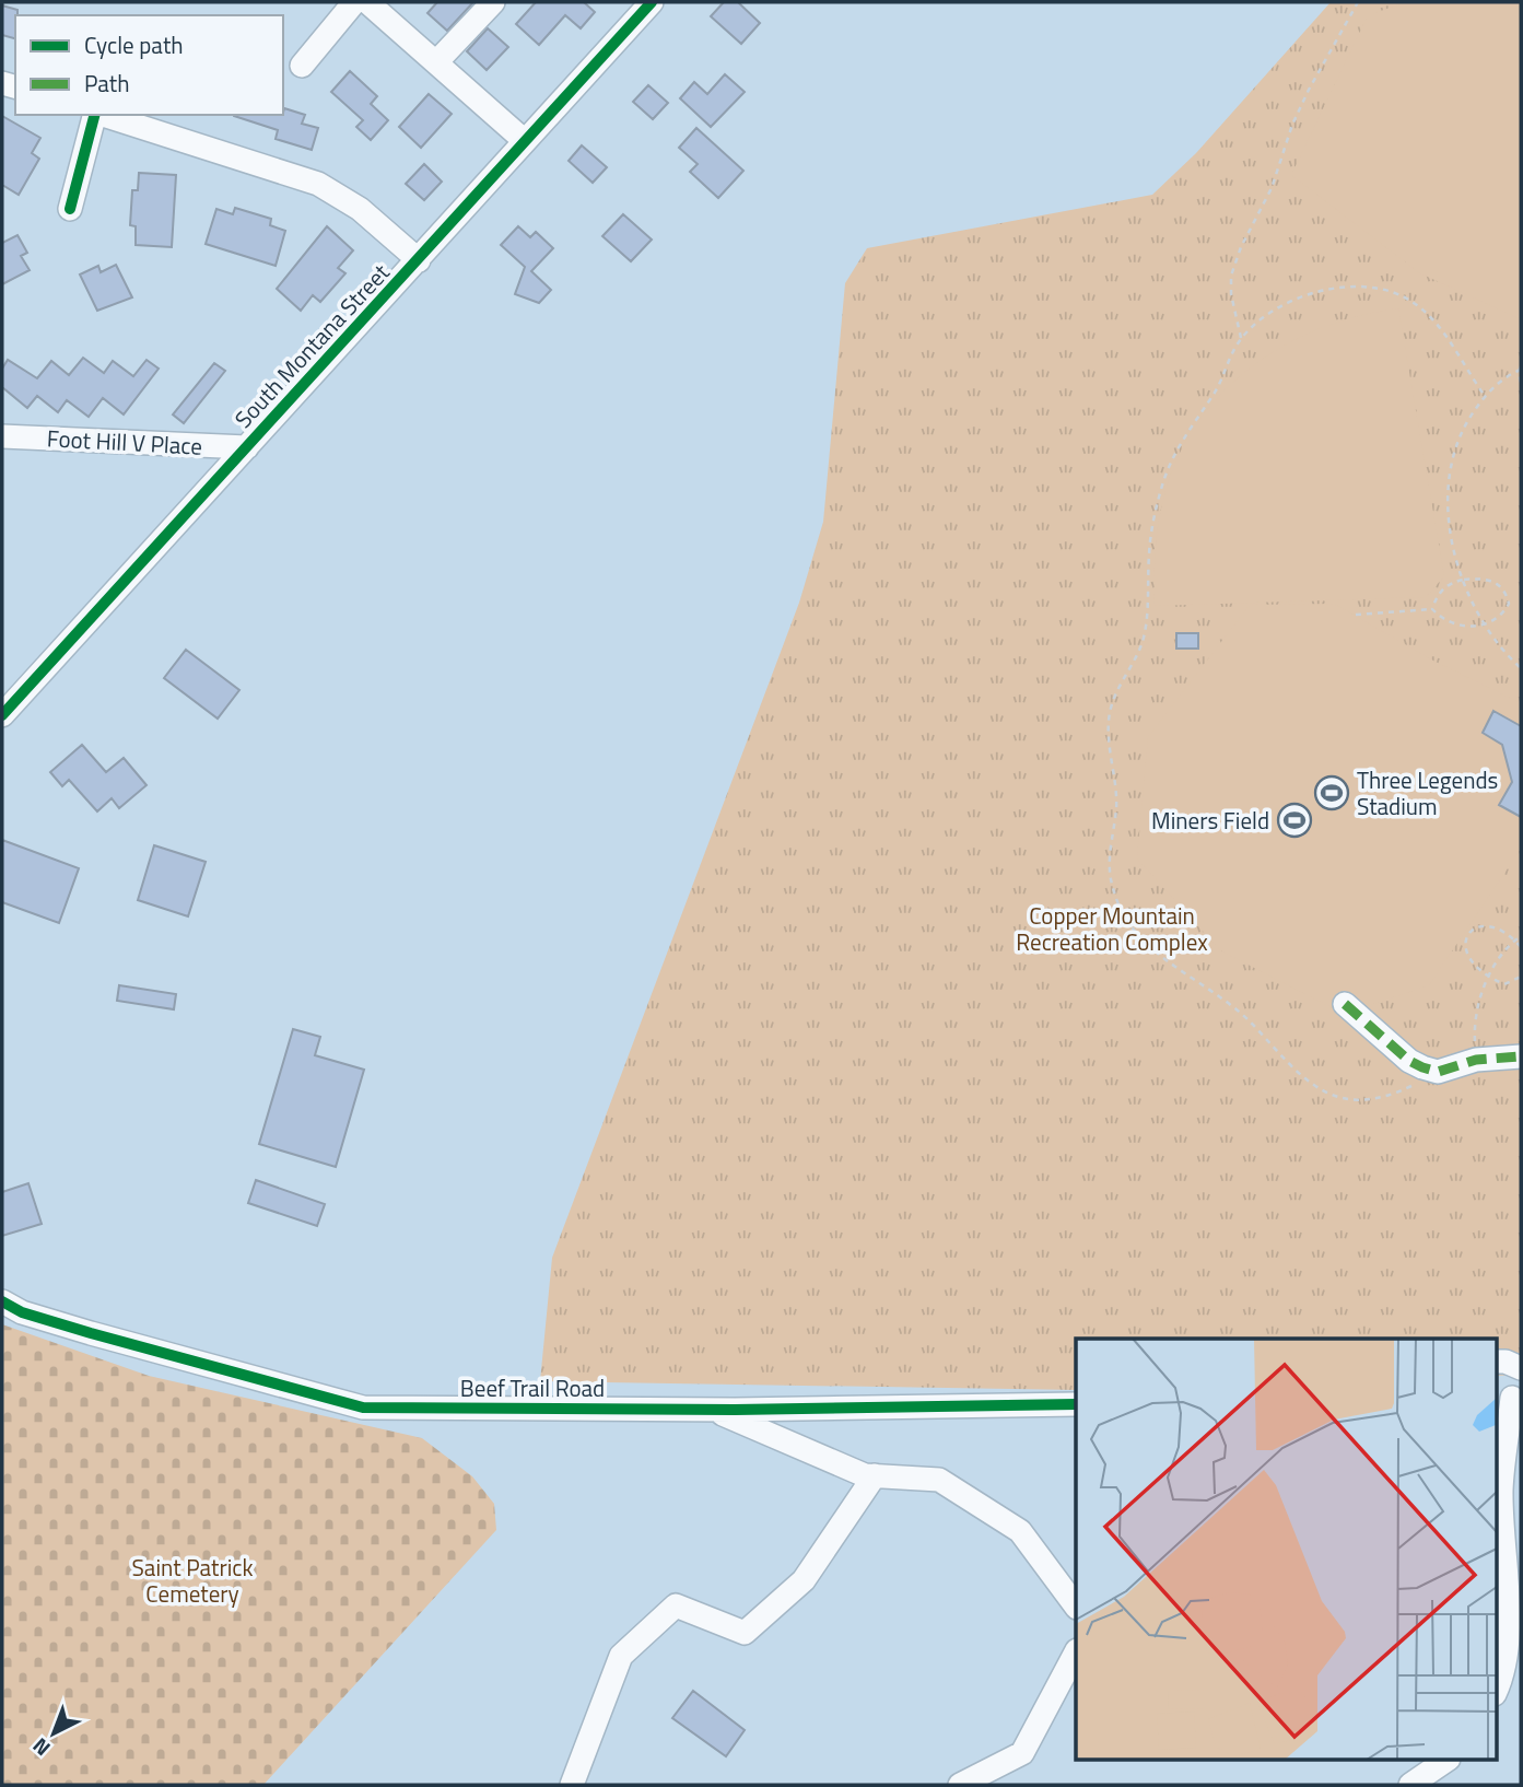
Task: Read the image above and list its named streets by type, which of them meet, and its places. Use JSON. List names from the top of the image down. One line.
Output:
{"streets":{"street":["South Montana Street","Foot Hill V Place","Beef Trail Road"]},"crossings":[["South Montana Street","Foot Hill V Place"]],"parks":["Copper Mountain Recreation Complex","Saint Patrick Cemetery"],"places":{"sports":["Three Legends Stadium","Miners Field"]},"legend":["Cycle path","Path"],"north":"bottom left"}
